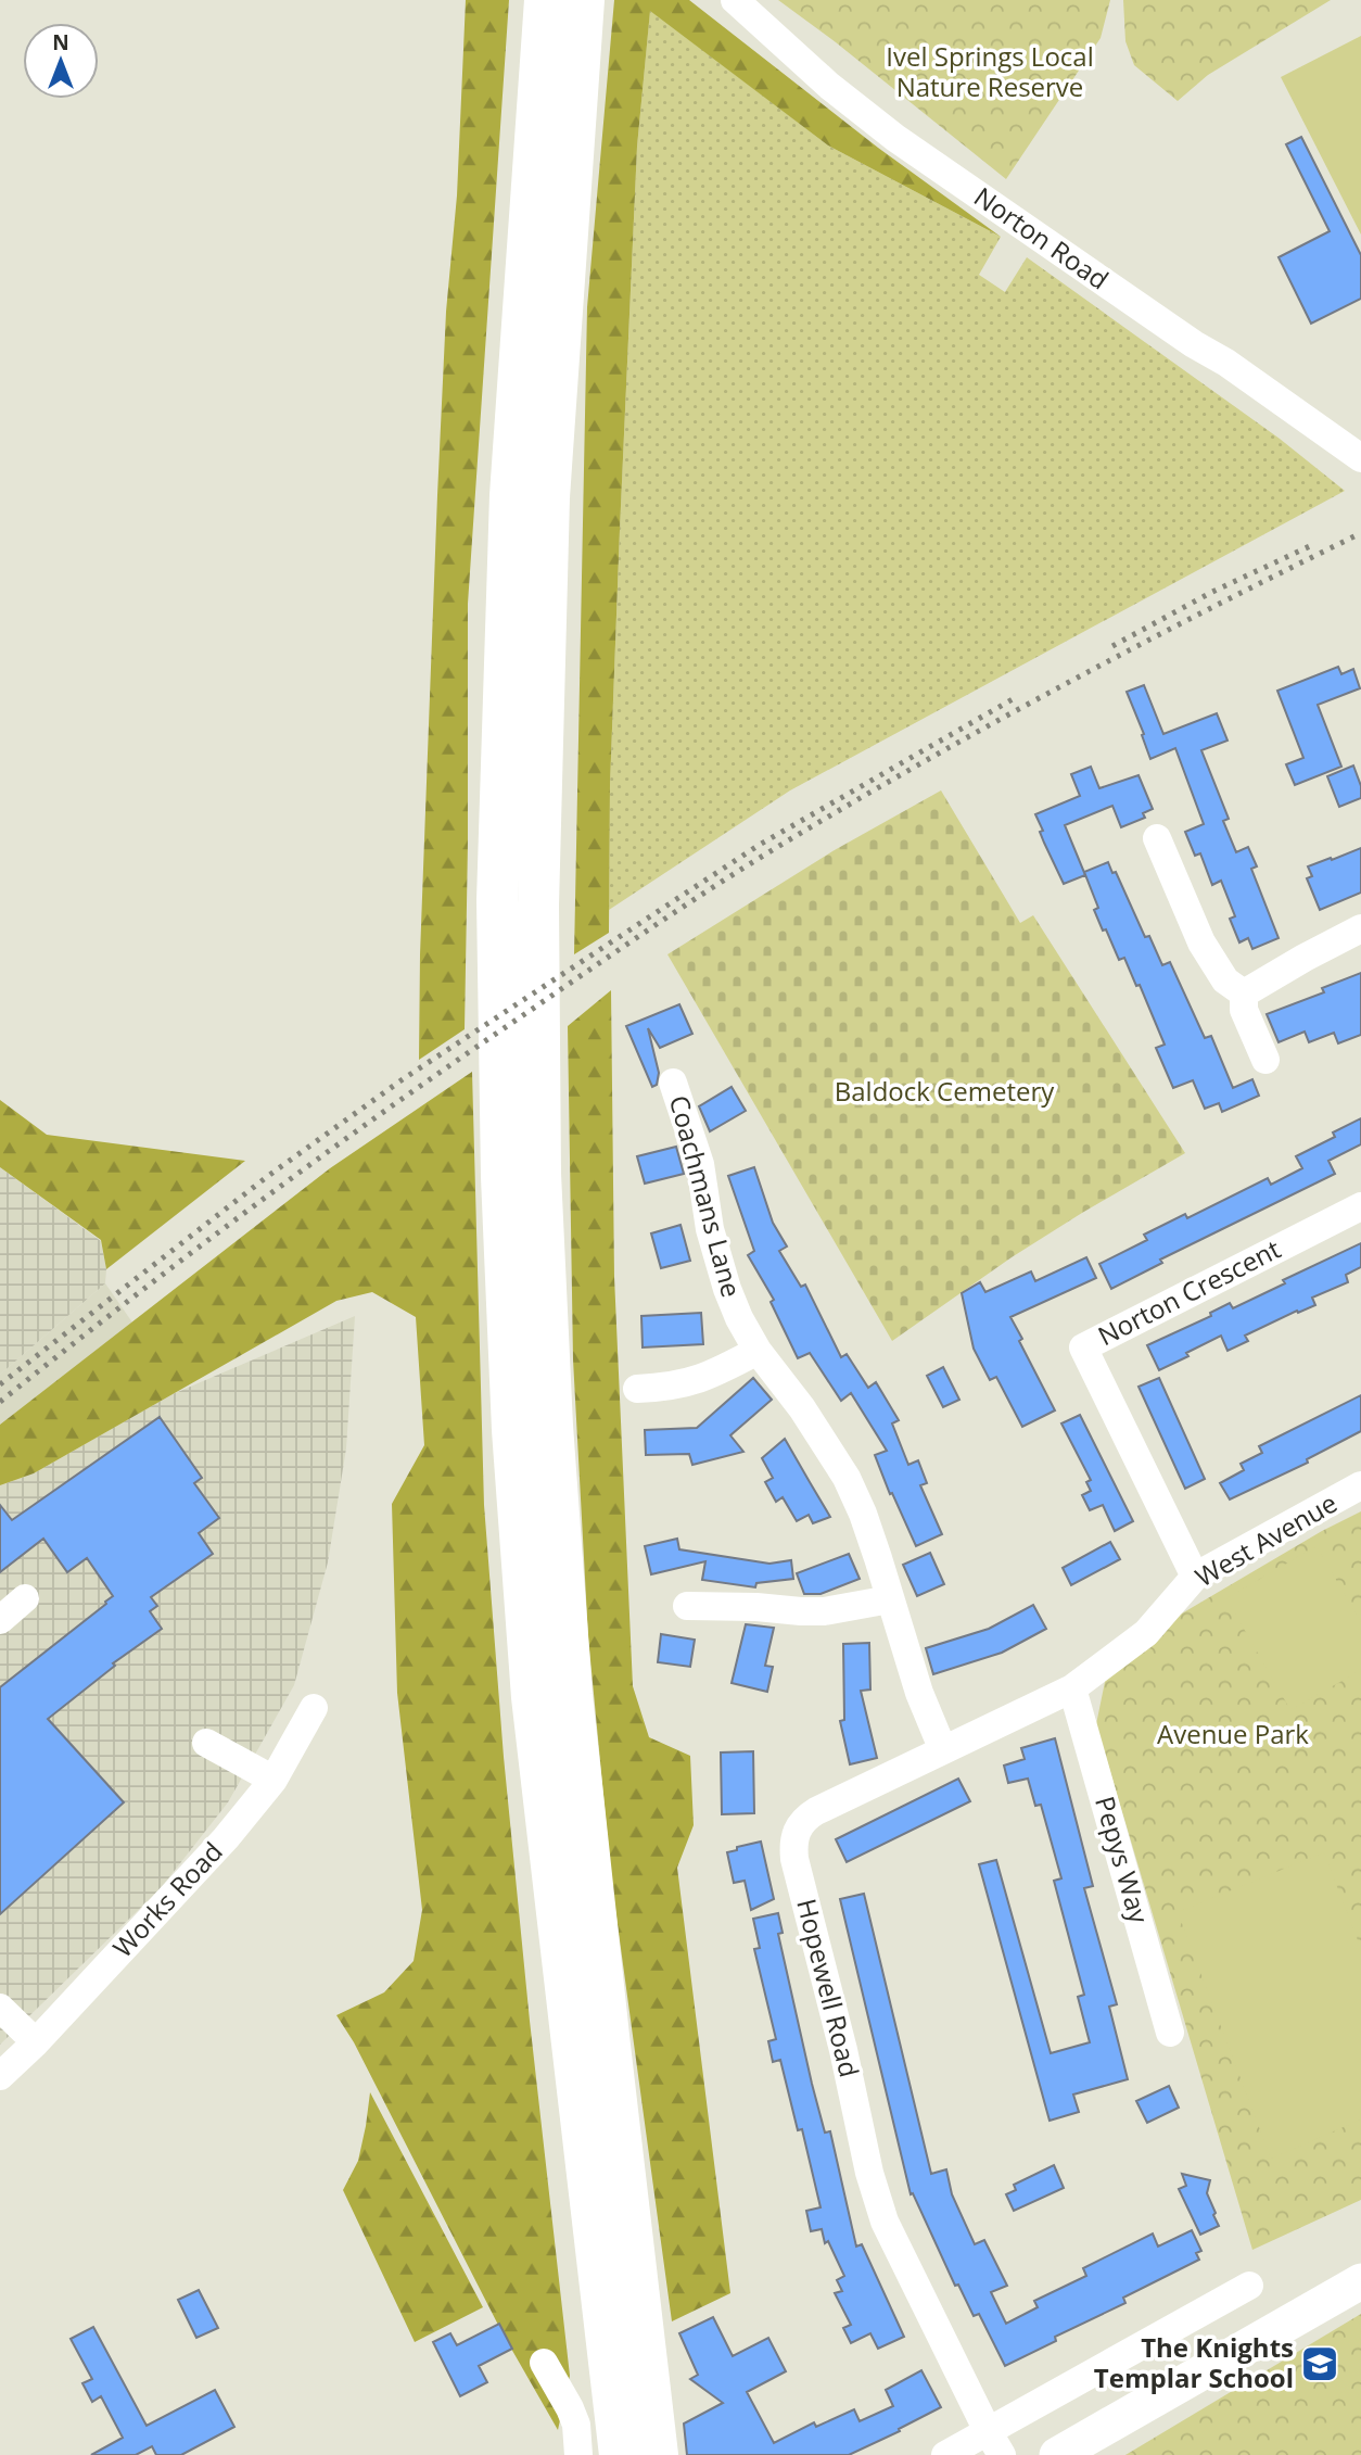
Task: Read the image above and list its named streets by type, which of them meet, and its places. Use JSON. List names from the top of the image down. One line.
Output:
{"streets":{"street":["Norton Road","Coachmans Lane","Norton Crescent","West Avenue","Pepys Way","Works Road","Hopewell Road"]},"crossings":[["Coachmans Lane","Hopewell Road"],["Norton Crescent","West Avenue"],["West Avenue","Pepys Way"],["West Avenue","Hopewell Road"],["Pepys Way","Hopewell Road"]],"parks":["Ivel Springs Local Nature Reserve","Baldock Cemetery","Avenue Park"],"places":{"school or university":["The Knights Templar School"]},"north":"top"}
